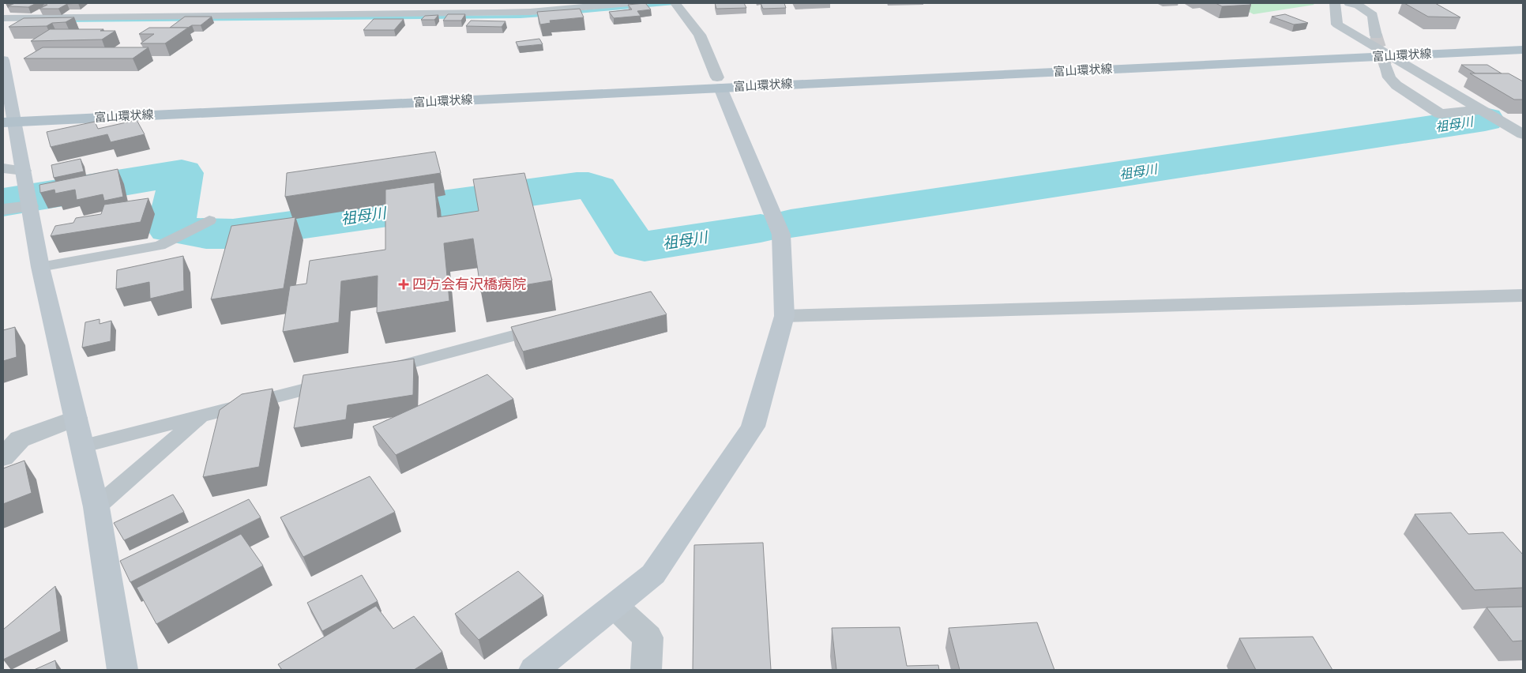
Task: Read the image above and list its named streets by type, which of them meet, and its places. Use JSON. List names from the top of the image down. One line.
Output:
{"streets":{"main road":["富山環状線"]},"water":["祖母川"],"places":{"health":["四方会有沢橋病院"]}}
